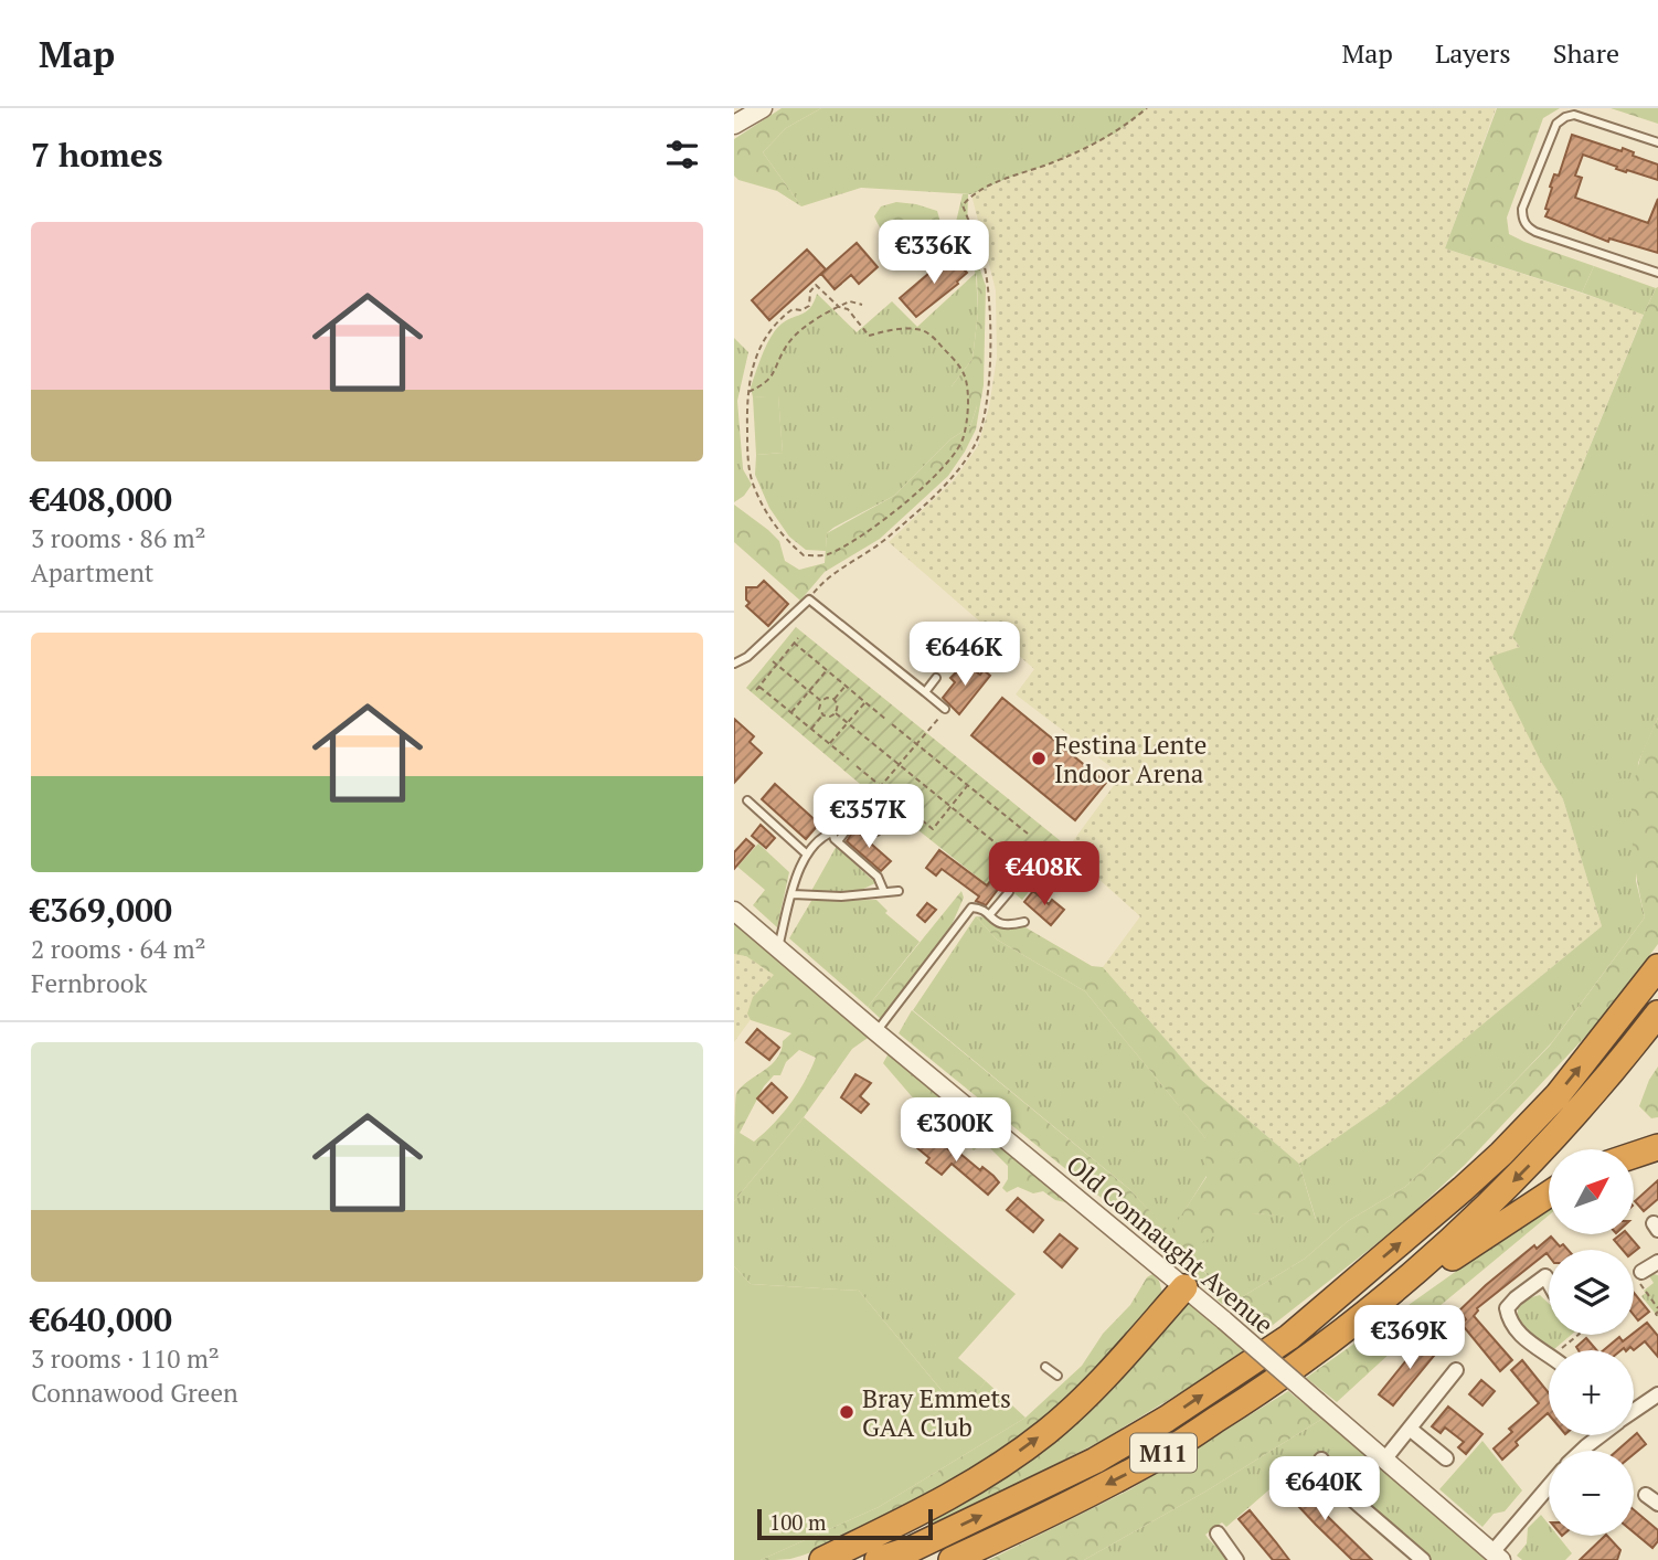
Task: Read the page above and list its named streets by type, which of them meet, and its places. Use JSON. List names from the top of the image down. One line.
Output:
{"streets":{"highway":["M11"],"street":["Old Connaught Avenue"]},"places":["Festina Lente Indoor Arena","Bray Emmets GAA Club"],"scale_bar":"100 m","north":"top right","page":{"header":"Map","nav":["Map","Layers","Share"],"heading":"7 homes","list":[{"name":"€408,000","note":"3 rooms · 86 m² · Apartment"},{"name":"€369,000","note":"2 rooms · 64 m² · Fernbrook"},{"name":"€640,000","note":"3 rooms · 110 m² · Connawood Green"}],"price":["€336K","€646K","€357K","€408K","€300K","€369K","€640K"],"map_buttons":["+","−"],"scale":"100 m"}}
